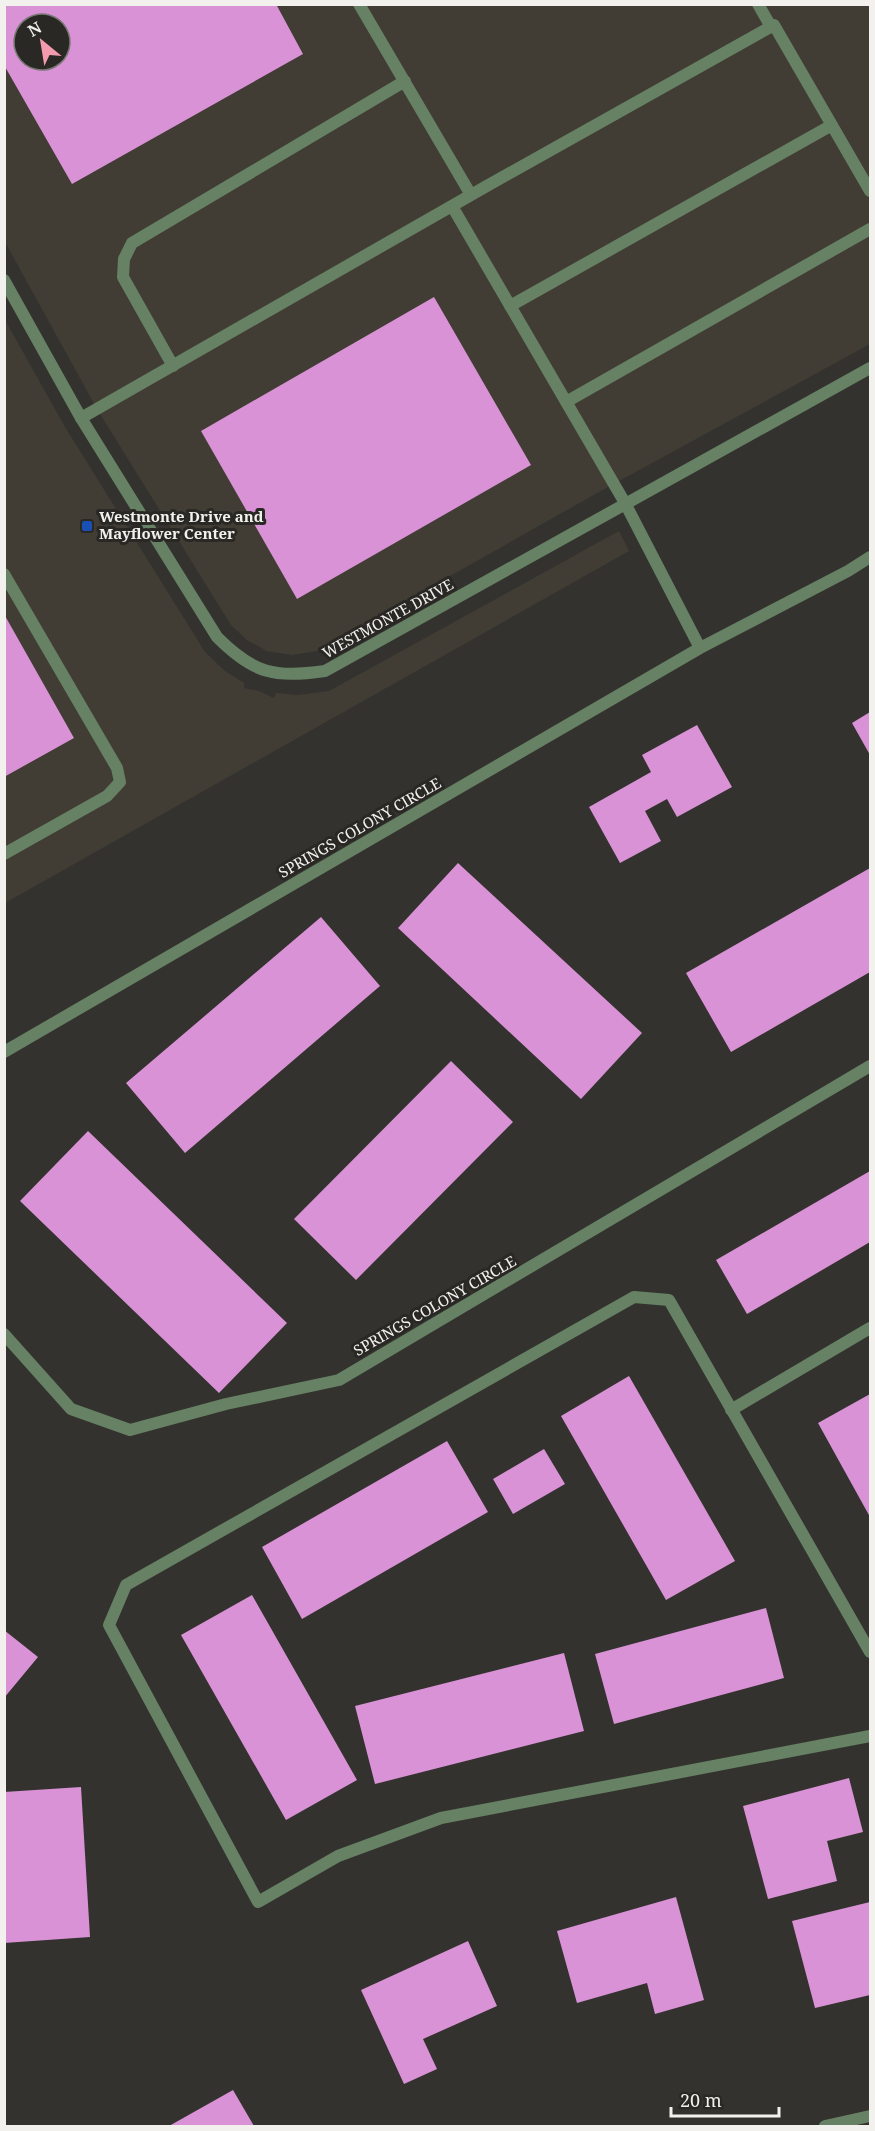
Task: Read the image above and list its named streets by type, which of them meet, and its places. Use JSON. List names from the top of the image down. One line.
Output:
{"streets":{"street":["WESTMONTE DRIVE","SPRINGS COLONY CIRCLE"]},"places":{"transit":["Westmonte Drive and Mayflower Center"]},"scale_bar":"20 m","north":"top left"}
